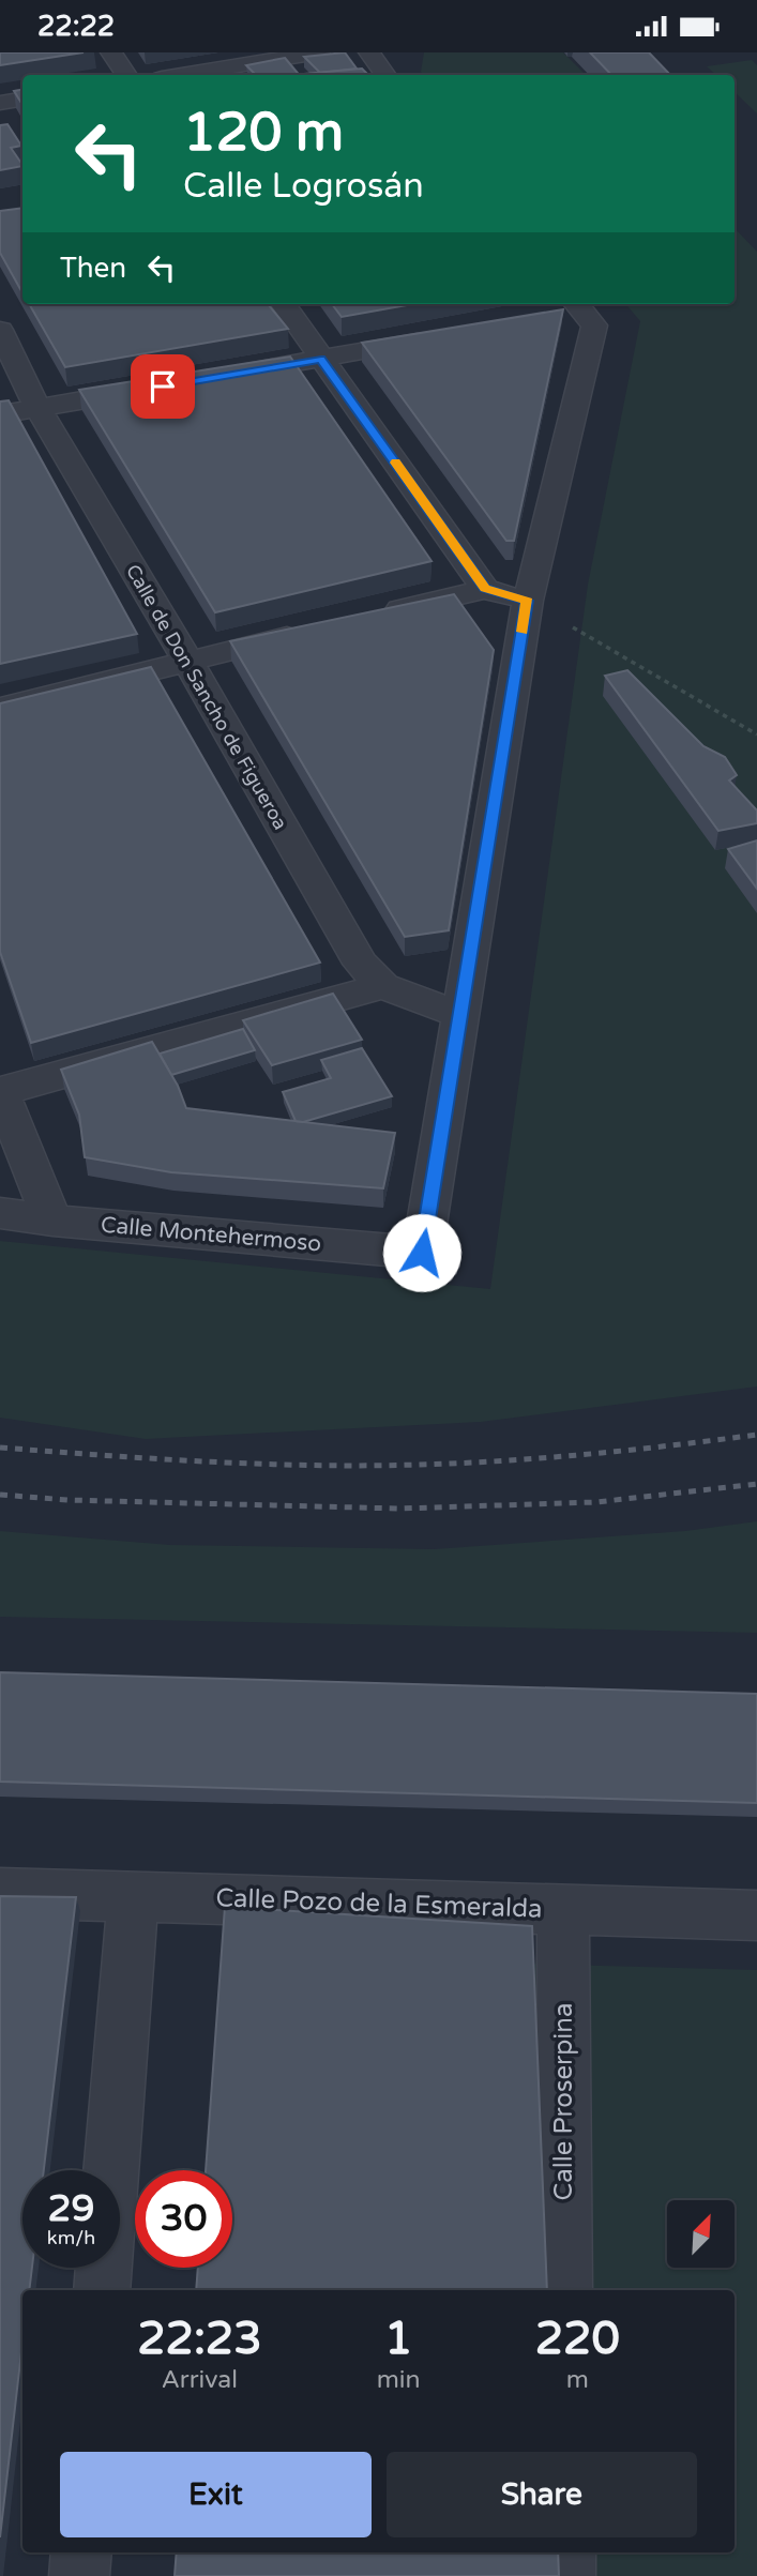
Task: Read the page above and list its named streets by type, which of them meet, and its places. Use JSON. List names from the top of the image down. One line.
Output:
{"streets":{"street":["Calle de Don Sancho de Figueroa","Calle Montehermoso","Calle Pozo de la Esmeralda","Calle Proserpina"]},"crossings":[["Calle de Don Sancho de Figueroa","Calle Montehermoso"],["Calle Pozo de la Esmeralda","Calle Proserpina"]],"north":"top right","page":{"status":"22:22","turn":["120 m","Calle Logrosán"],"then":"Then","speed":"29 km/h","limit":"30","eta":["22:23","Arrival","1","min","220","m"],"buttons":["Exit","Share"]}}
